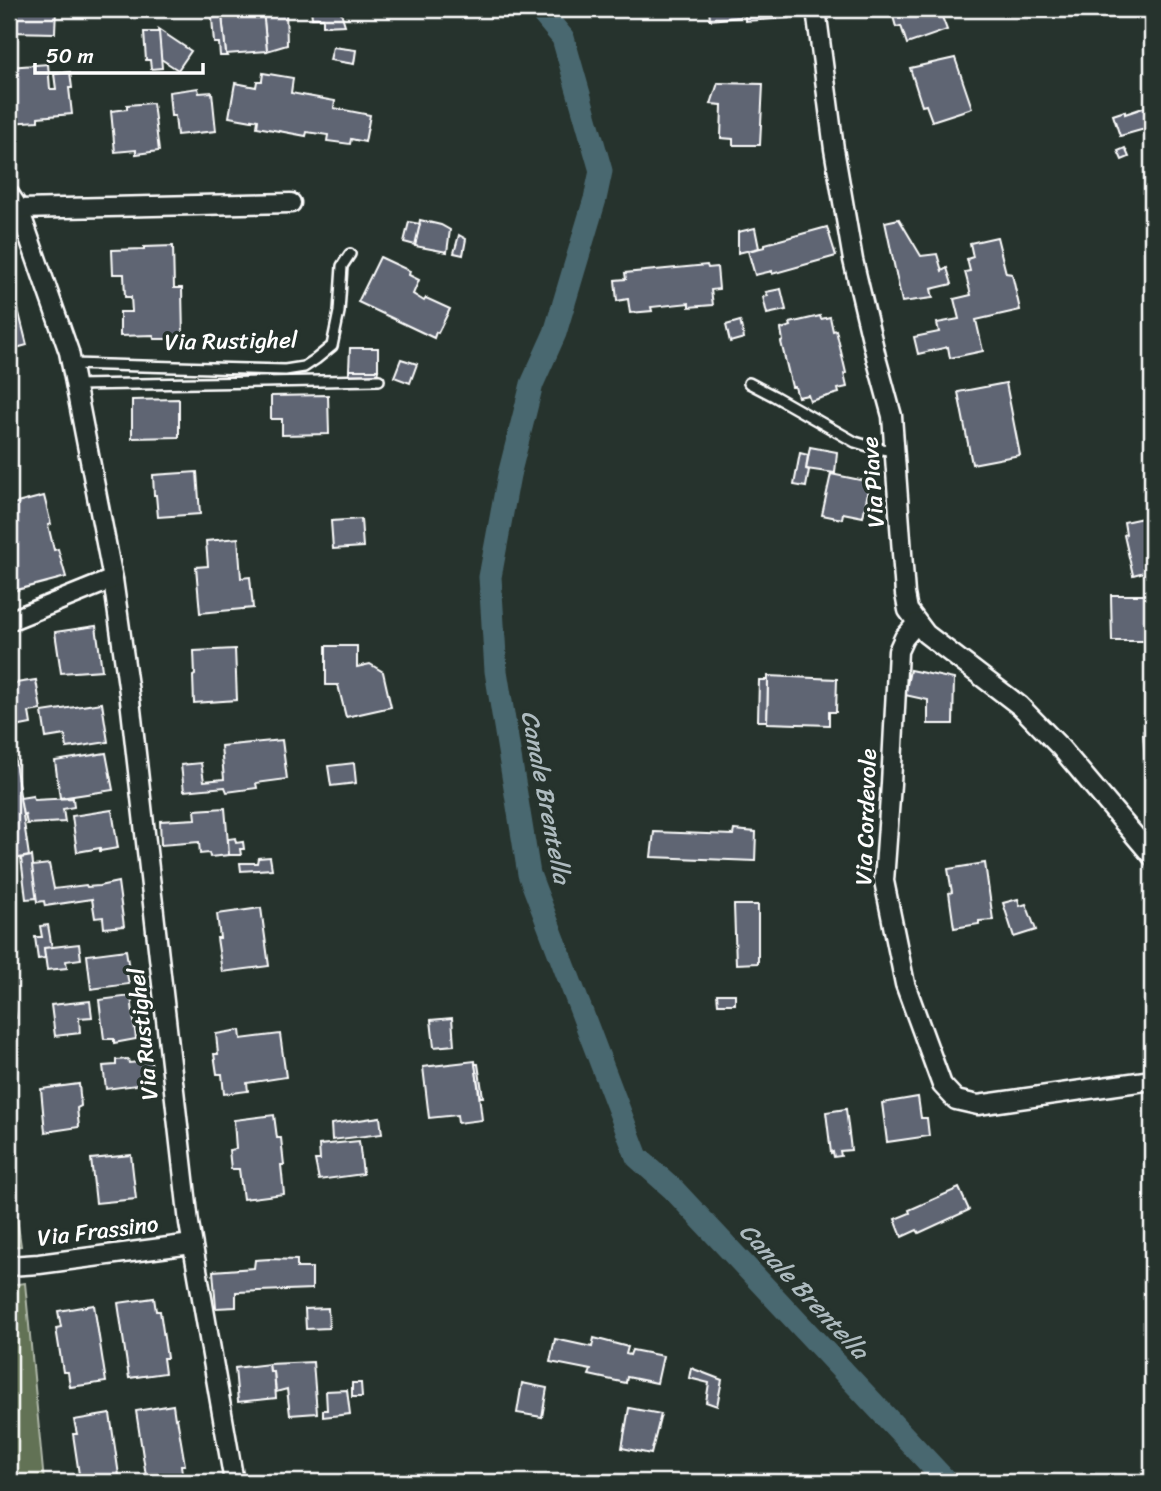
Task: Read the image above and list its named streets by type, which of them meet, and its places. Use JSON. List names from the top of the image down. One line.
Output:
{"streets":{"street":["Via Rustighel","Via Piave","Via Cordevole","Via Frassino"]},"crossings":[["Via Rustighel","Via Frassino"],["Via Piave","Via Cordevole"]],"water":["Canale Brentella"],"scale_bar":"50 m"}
